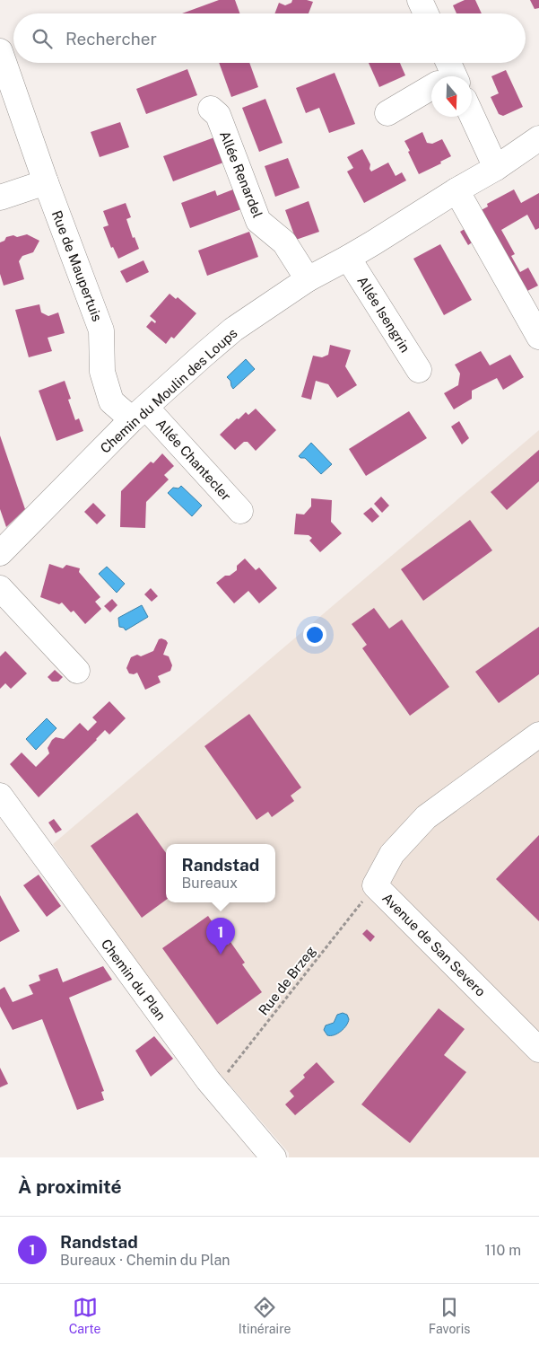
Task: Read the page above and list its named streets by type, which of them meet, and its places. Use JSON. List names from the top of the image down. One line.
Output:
{"streets":{"street":["Allée Renardel","Rue de Maupertuis","Allée Isengrin","Chemin du Moulin des Loups","Allée Chantecler","Avenue de San Severo","Chemin du Plan"],"path":["Rue de Brzeg"]},"crossings":[["Allée Renardel","Chemin du Moulin des Loups"],["Rue de Maupertuis","Chemin du Moulin des Loups"],["Rue de Maupertuis","Allée Chantecler"],["Allée Isengrin","Chemin du Moulin des Loups"],["Chemin du Moulin des Loups","Allée Chantecler"],["Avenue de San Severo","Rue de Brzeg"],["Chemin du Plan","Rue de Brzeg"]],"north":"bottom","page":{"search":"Rechercher","popup":["Randstad","Bureaux"],"pins":"1","heading":"À proximité","list":[{"mark":"1","name":"Randstad","note":"Bureaux · Chemin du Plan","value":"110 m"}],"nav":["Carte","Itinéraire","Favoris"]}}
